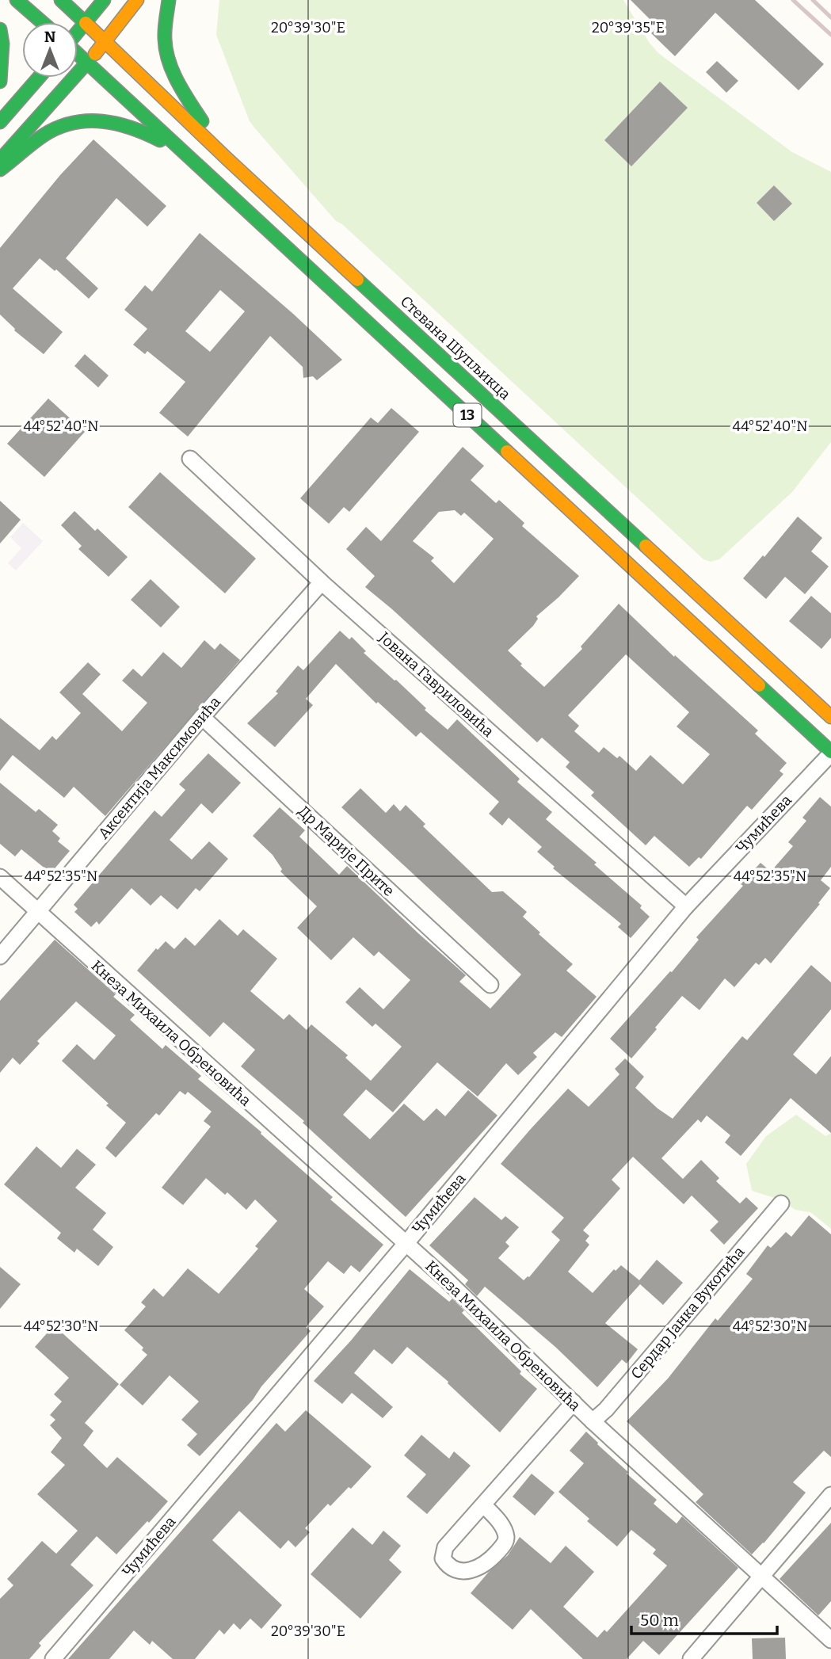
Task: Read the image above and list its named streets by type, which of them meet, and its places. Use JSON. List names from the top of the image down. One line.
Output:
{"streets":{"main road":["Стевана Шупљикца","13"],"street":["Јована Гавриловића","Аксентија Максимовића","Чумићева","Др Марије Прите","Кнеза Михаила Обреновића","Сердар Јанка Вукотића"]},"crossings":[["13","Чумићева"],["Јована Гавриловића","Аксентија Максимовића"],["Јована Гавриловића","Чумићева"],["Аксентија Максимовића","Др Марије Прите"],["Аксентија Максимовића","Кнеза Михаила Обреновића"],["Чумићева","Кнеза Михаила Обреновића"],["Кнеза Михаила Обреновића","Сердар Јанка Вукотића"]],"scale_bar":"50 m","north":"top","coordinates":["20°39'30\"E","20°39'35\"E","44°52'40\"N","44°52'35\"N","44°52'30\"N"]}
